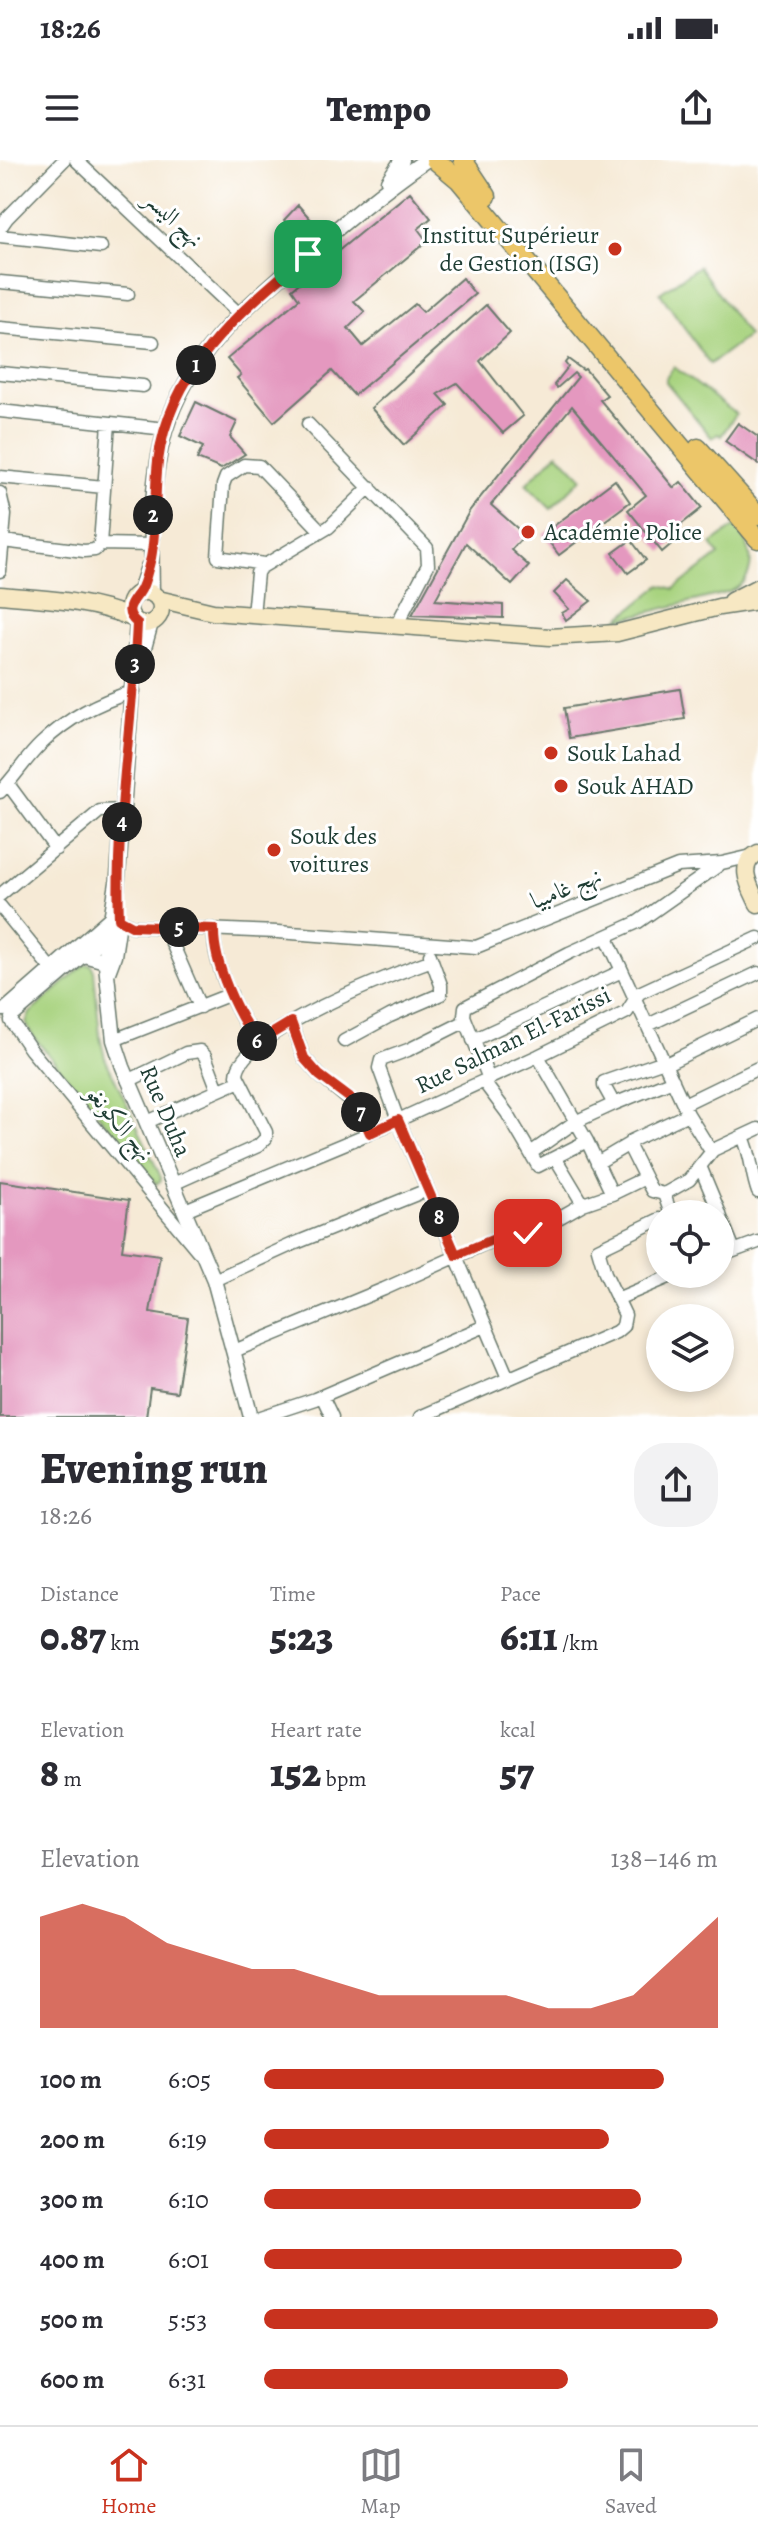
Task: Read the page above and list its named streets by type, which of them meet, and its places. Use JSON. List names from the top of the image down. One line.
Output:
{"streets":{"street":["نهج اليسر","نهج غامبيا","Rue Salman El-Farissi","Rue Duha","نهج الكونغو"]},"crossings":[["نهج غامبيا","Rue Duha"],["Rue Salman El-Farissi","Rue Duha"],["Rue Duha","نهج الكونغو"]],"places":["Institut Supérieur de Gestion (ISG)","Académie Police","Souk Lahad","Souk AHAD","Souk des voitures"],"page":{"status":"18:26","header":"Tempo","pins":["1","2","3","4","5","6","7","8"],"heading":["Evening run","18:26"],"stats":[["Distance","0.87 km"],["Time","5:23"],["Pace","6:11 /km"],["Elevation","8 m"],["Heart rate","152 bpm"],["kcal","57"]],"chart":["Elevation","138–146 m"],"list":[{"name":"100 m","note":"6:05"},{"name":"200 m","note":"6:19"},{"name":"300 m","note":"6:10"},{"name":"400 m","note":"6:01"},{"name":"500 m","note":"5:53"},{"name":"600 m","note":"6:31"}],"tabs":["Home","Map","Saved"]}}
